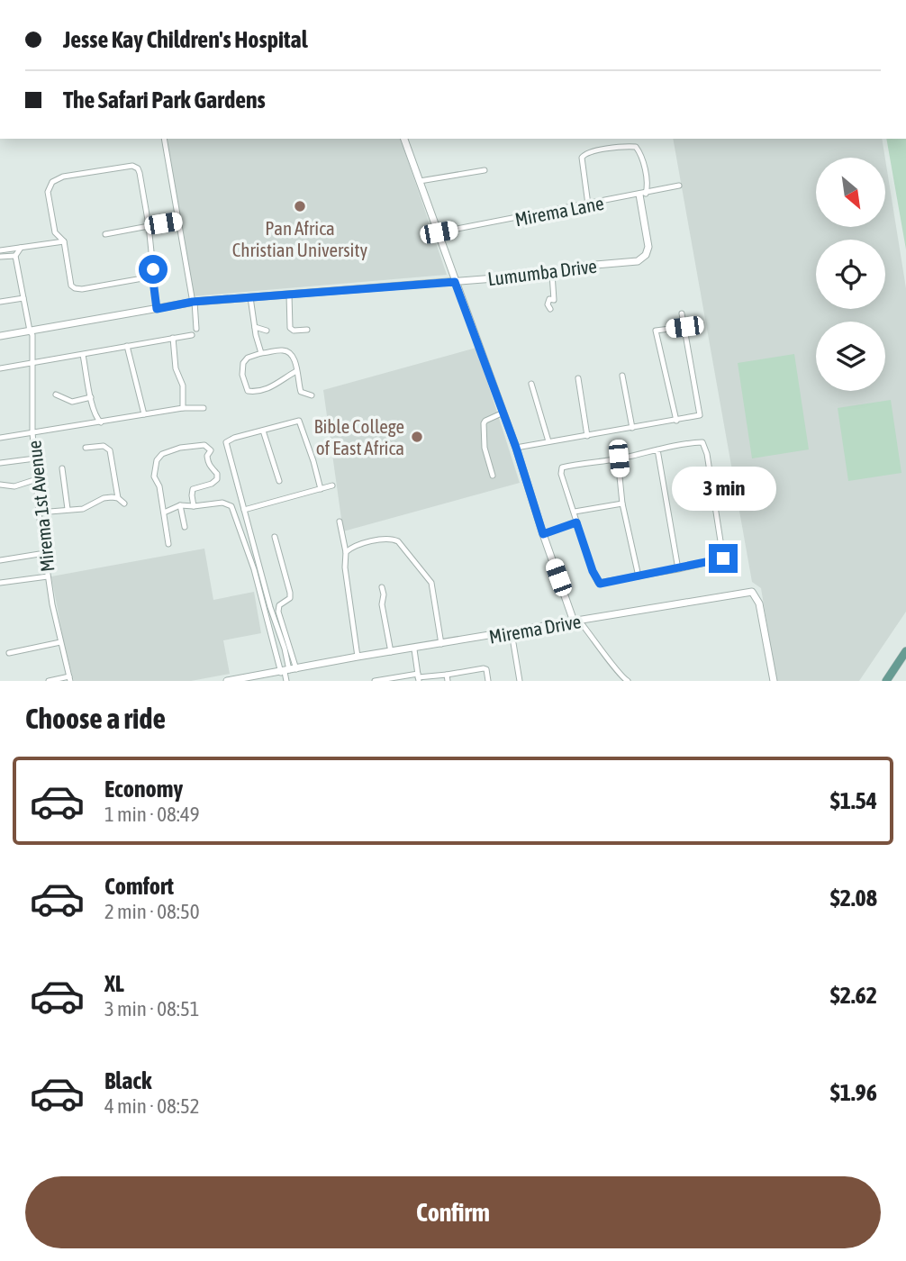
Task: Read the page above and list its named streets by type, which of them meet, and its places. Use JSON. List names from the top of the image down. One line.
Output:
{"streets":{"street":["Mirema Lane","Lumumba Drive","Mirema 1st Avenue","Mirema Drive"]},"crossings":[["Mirema Lane","Lumumba Drive"],["Lumumba Drive","Mirema 1st Avenue"]],"places":["Pan Africa Christian University","Bible College of East Africa"],"north":"bottom right","page":{"banner":["Jesse Kay Children's Hospital","The Safari Park Gardens"],"bubble":"3 min","heading":"Choose a ride","list":[{"name":"Economy","note":"1 min · 08:49","value":"$1.54"},{"name":"Comfort","note":"2 min · 08:50","value":"$2.08"},{"name":"XL","note":"3 min · 08:51","value":"$2.62"},{"name":"Black","note":"4 min · 08:52","value":"$1.96"}],"buttons":"Confirm"}}
